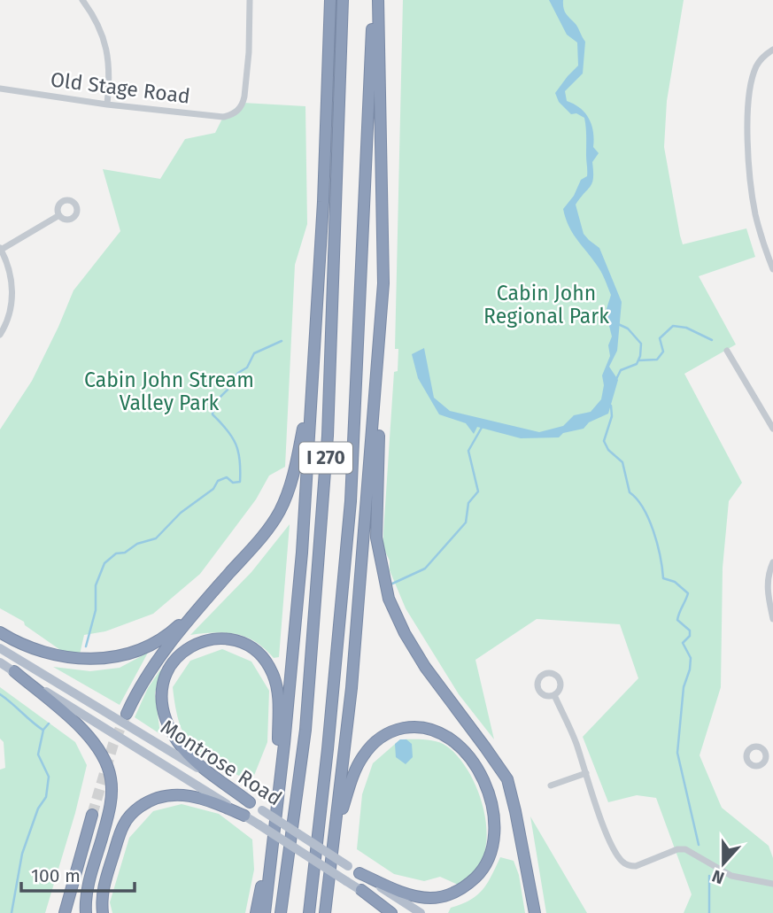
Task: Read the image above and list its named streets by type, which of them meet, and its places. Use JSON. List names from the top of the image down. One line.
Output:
{"streets":{"highway":["I 270"],"main road":["Montrose Road"],"street":["Old Stage Road"]},"parks":["Cabin John Regional Park","Cabin John Stream Valley Park"],"scale_bar":"100 m","north":"bottom"}
